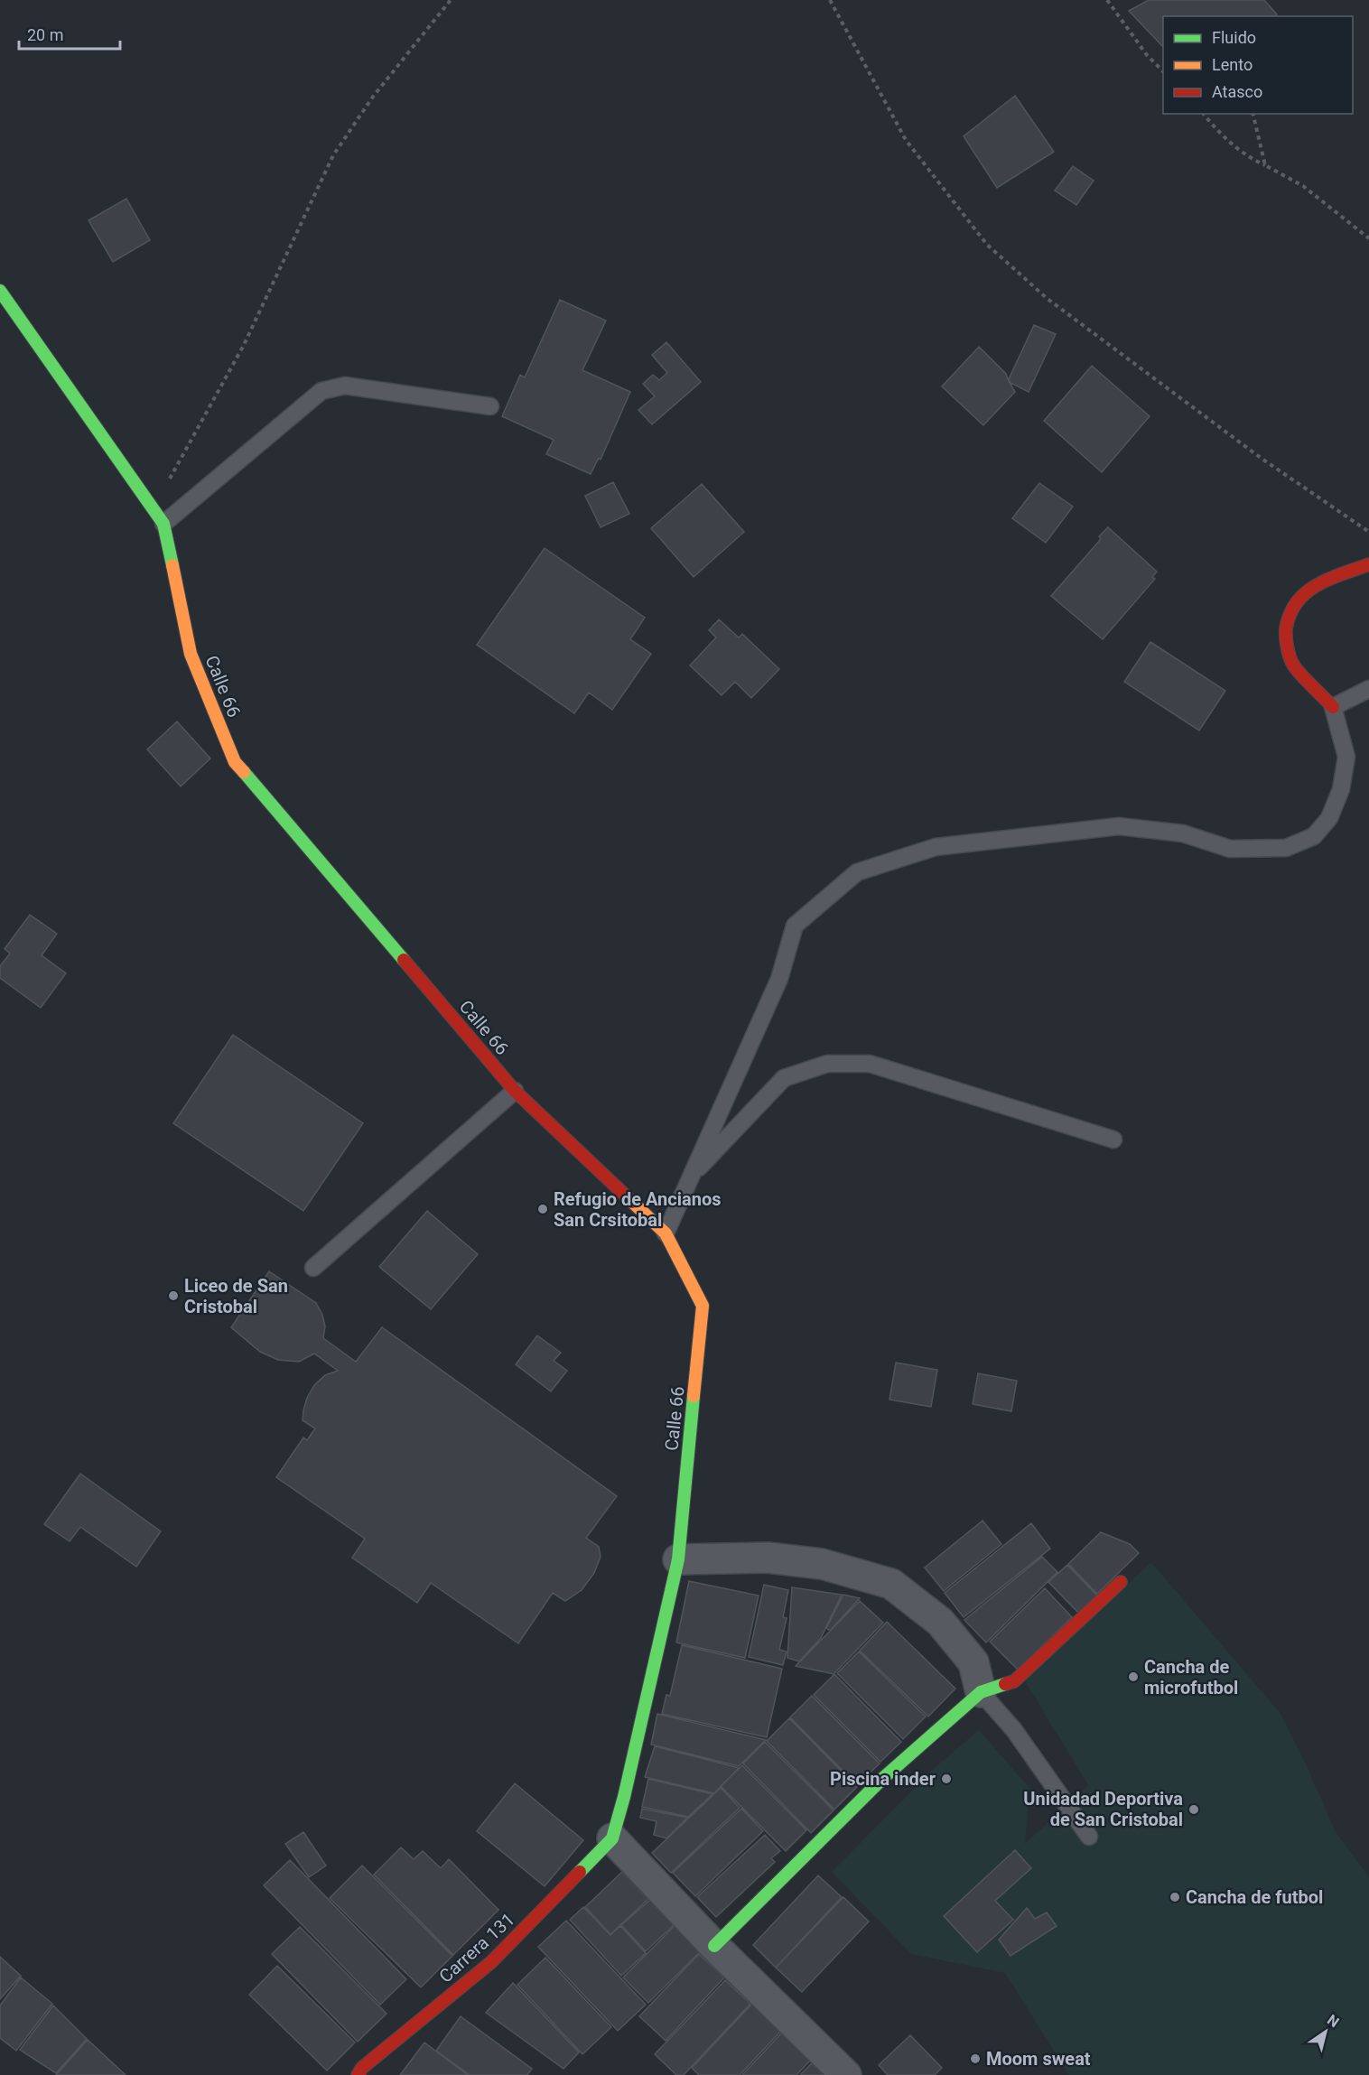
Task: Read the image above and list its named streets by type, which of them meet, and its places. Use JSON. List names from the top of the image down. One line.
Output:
{"streets":{"street":["Calle 66","Carrera 131"]},"crossings":[["Calle 66","Carrera 131"]],"places":["Refugio de Ancianos San Crsitobal","Liceo de San Cristobal","Cancha de microfutbol","Piscina inder","Unidadad Deportiva de San Cristobal","Cancha de futbol","Moom sweat"],"legend":["Fluido","Lento","Atasco"],"scale_bar":"20 m","north":"top right"}
